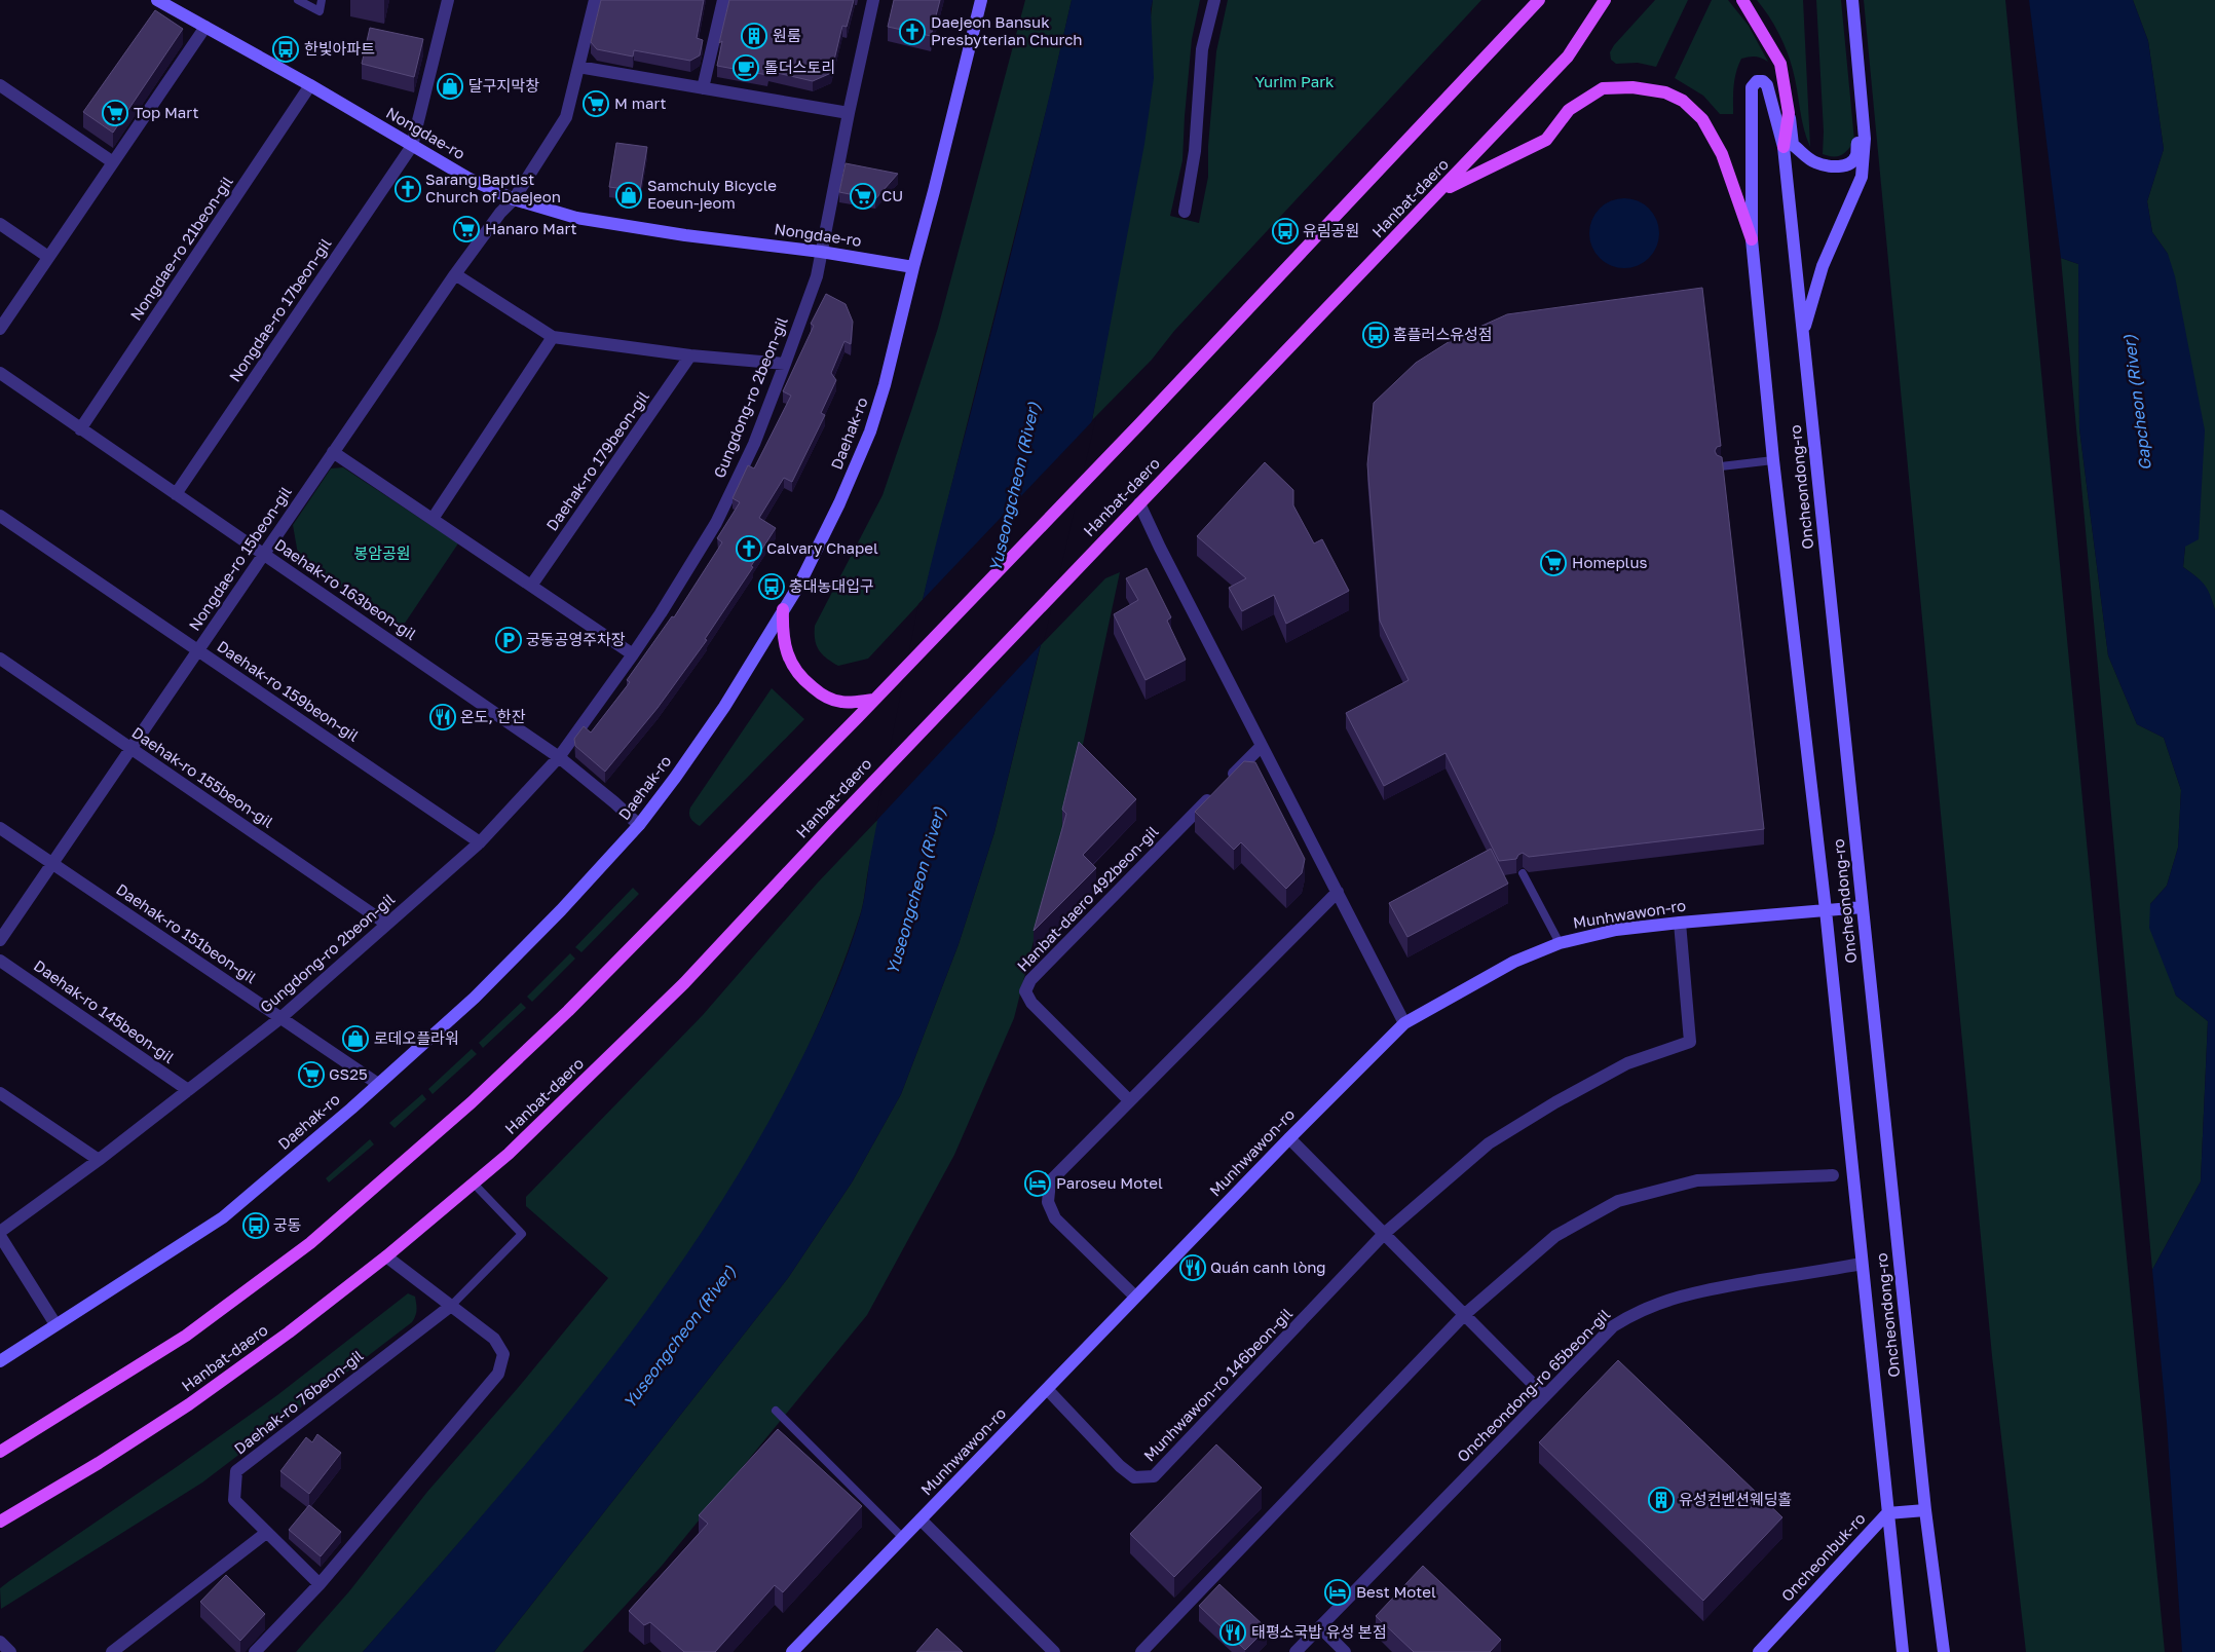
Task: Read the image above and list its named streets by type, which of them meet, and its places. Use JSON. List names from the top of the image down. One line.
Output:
{"streets":{"main road":["Nongdae-ro","Hanbat-daero","Daehak-ro","Oncheondong-ro","Munhwawon-ro","Oncheonbuk-ro"],"street":["Nongdae-ro 21beon-gil","Nongdae-ro 17beon-gil","Gungdong-ro 2beon-gil","Daehak-ro 179beon-gil","Nongdae-ro 15beon-gil","Daehak-ro 163beon-gil","Daehak-ro 159beon-gil","Daehak-ro 155beon-gil","Hanbat-daero 492beon-gil","Daehak-ro 151beon-gil","Daehak-ro 145beon-gil","Munhwawon-ro 146beon-gil","Oncheondong-ro 65beon-gil","Daehak-ro 76beon-gil"]},"crossings":[["Nongdae-ro","Nongdae-ro 21beon-gil"],["Nongdae-ro","Nongdae-ro 17beon-gil"],["Nongdae-ro","Gungdong-ro 2beon-gil"],["Nongdae-ro","Daehak-ro"],["Nongdae-ro","Nongdae-ro 15beon-gil"],["Nongdae-ro 21beon-gil","Daehak-ro 163beon-gil"],["Nongdae-ro 17beon-gil","Daehak-ro 163beon-gil"],["Gungdong-ro 2beon-gil","Daehak-ro 163beon-gil"],["Gungdong-ro 2beon-gil","Daehak-ro 159beon-gil"],["Gungdong-ro 2beon-gil","Daehak-ro 155beon-gil"],["Gungdong-ro 2beon-gil","Daehak-ro 151beon-gil"],["Gungdong-ro 2beon-gil","Daehak-ro 145beon-gil"],["Daehak-ro","Daehak-ro 163beon-gil"],["Daehak-ro","Daehak-ro 151beon-gil"],["Oncheondong-ro","Munhwawon-ro"],["Oncheondong-ro","Oncheondong-ro 65beon-gil"],["Oncheondong-ro","Oncheonbuk-ro"],["Nongdae-ro 15beon-gil","Daehak-ro 163beon-gil"],["Nongdae-ro 15beon-gil","Daehak-ro 159beon-gil"],["Nongdae-ro 15beon-gil","Daehak-ro 155beon-gil"],["Nongdae-ro 15beon-gil","Daehak-ro 151beon-gil"],["Munhwawon-ro","Munhwawon-ro 146beon-gil"]],"water":["Gapcheon (River)","Yuseongcheon (River)"],"parks":["Yurim Park","봉암공원"],"places":{"church":["Daejeon Bansuk Presbyterian Church","Sarang Baptist Church of Daejeon","Calvary Chapel"],"building":["원룸","유성컨벤션웨딩홀"],"bus stop":["한빛아파트","유림공원","홈플러스유성점","충대농대입구","궁동"],"cafe":["톨더스토리"],"shop":["달구지막창","Samchuly Bicycle Eoeun-jeom","로데오플라워"],"supermarket":["M mart","Top Mart","CU","Hanaro Mart","Homeplus","GS25"],"parking":["궁동공영주차장"],"restaurant":["온도, 한잔","Quán canh lòng","태평소국밥 유성 본점"],"hotel":["Paroseu Motel","Best Motel"]}}
